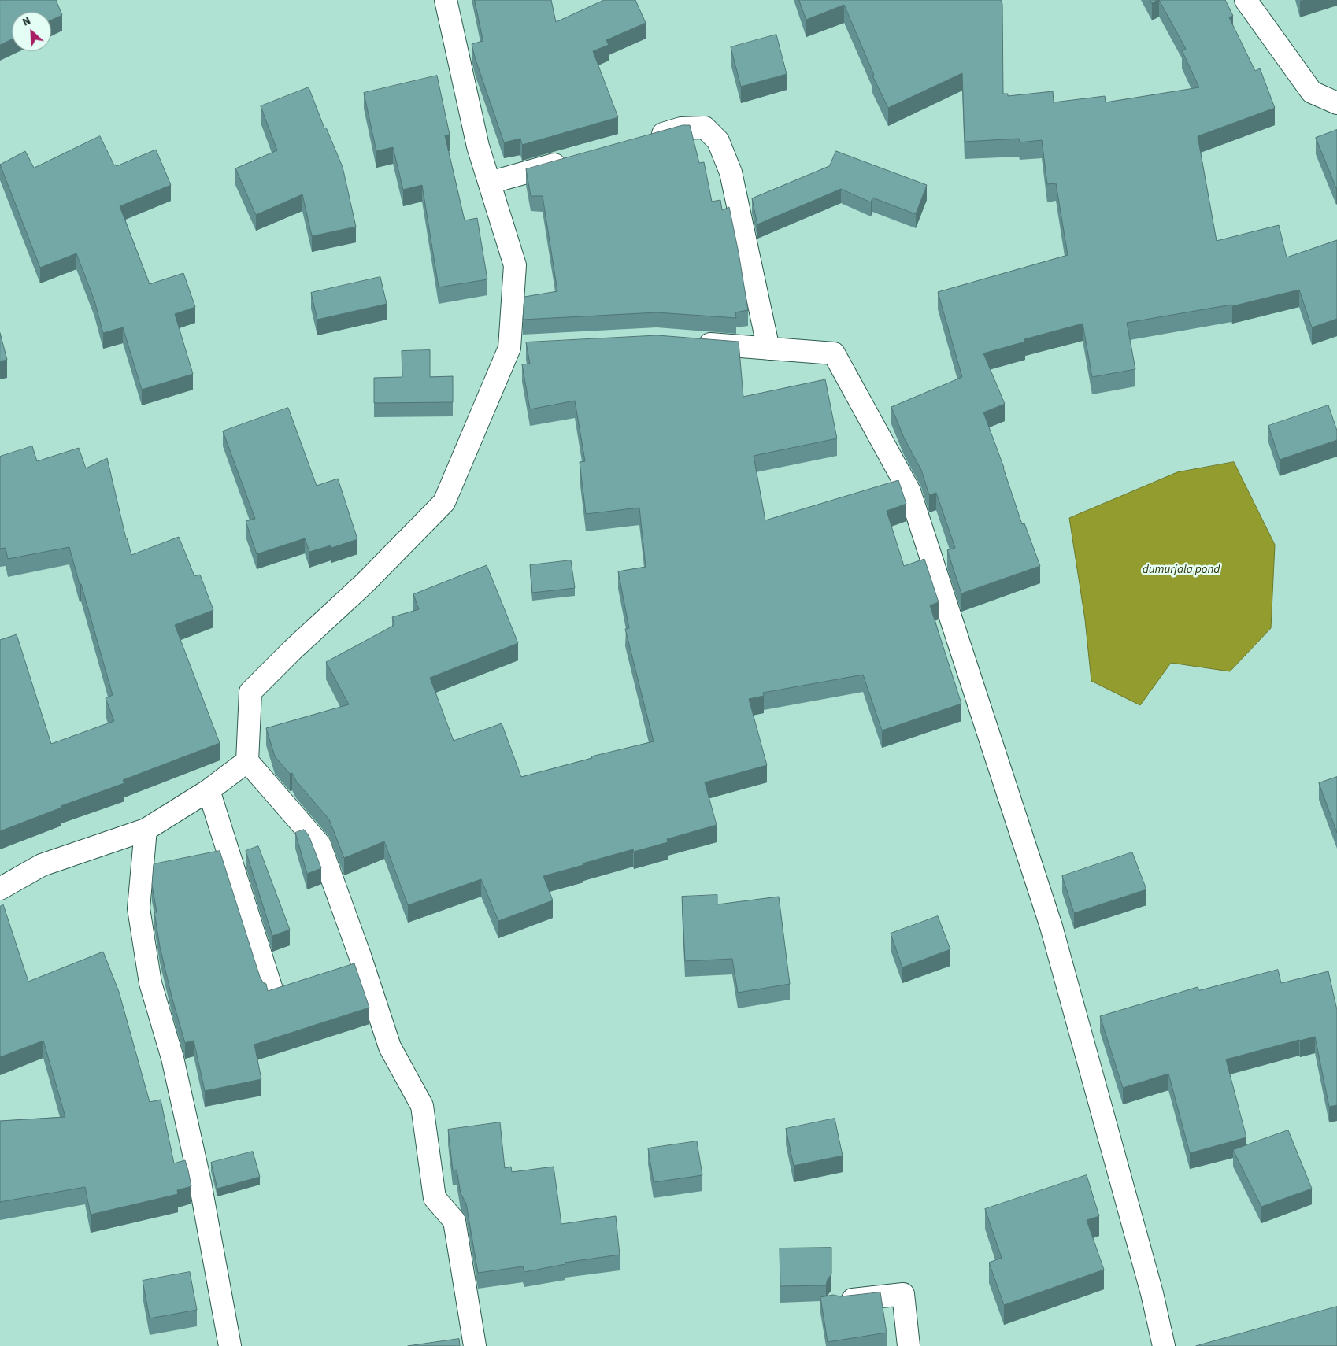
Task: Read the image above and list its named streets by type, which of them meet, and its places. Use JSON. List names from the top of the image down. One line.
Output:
{"water":["dumurjala pond"],"north":"top left"}
